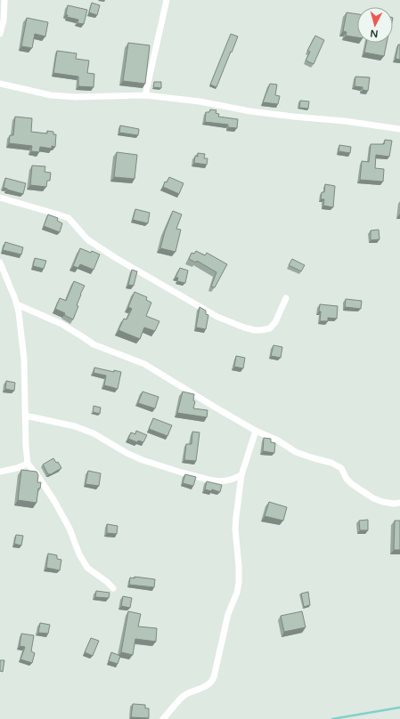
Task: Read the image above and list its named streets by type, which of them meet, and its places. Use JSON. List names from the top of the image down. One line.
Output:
{"north":"bottom"}
